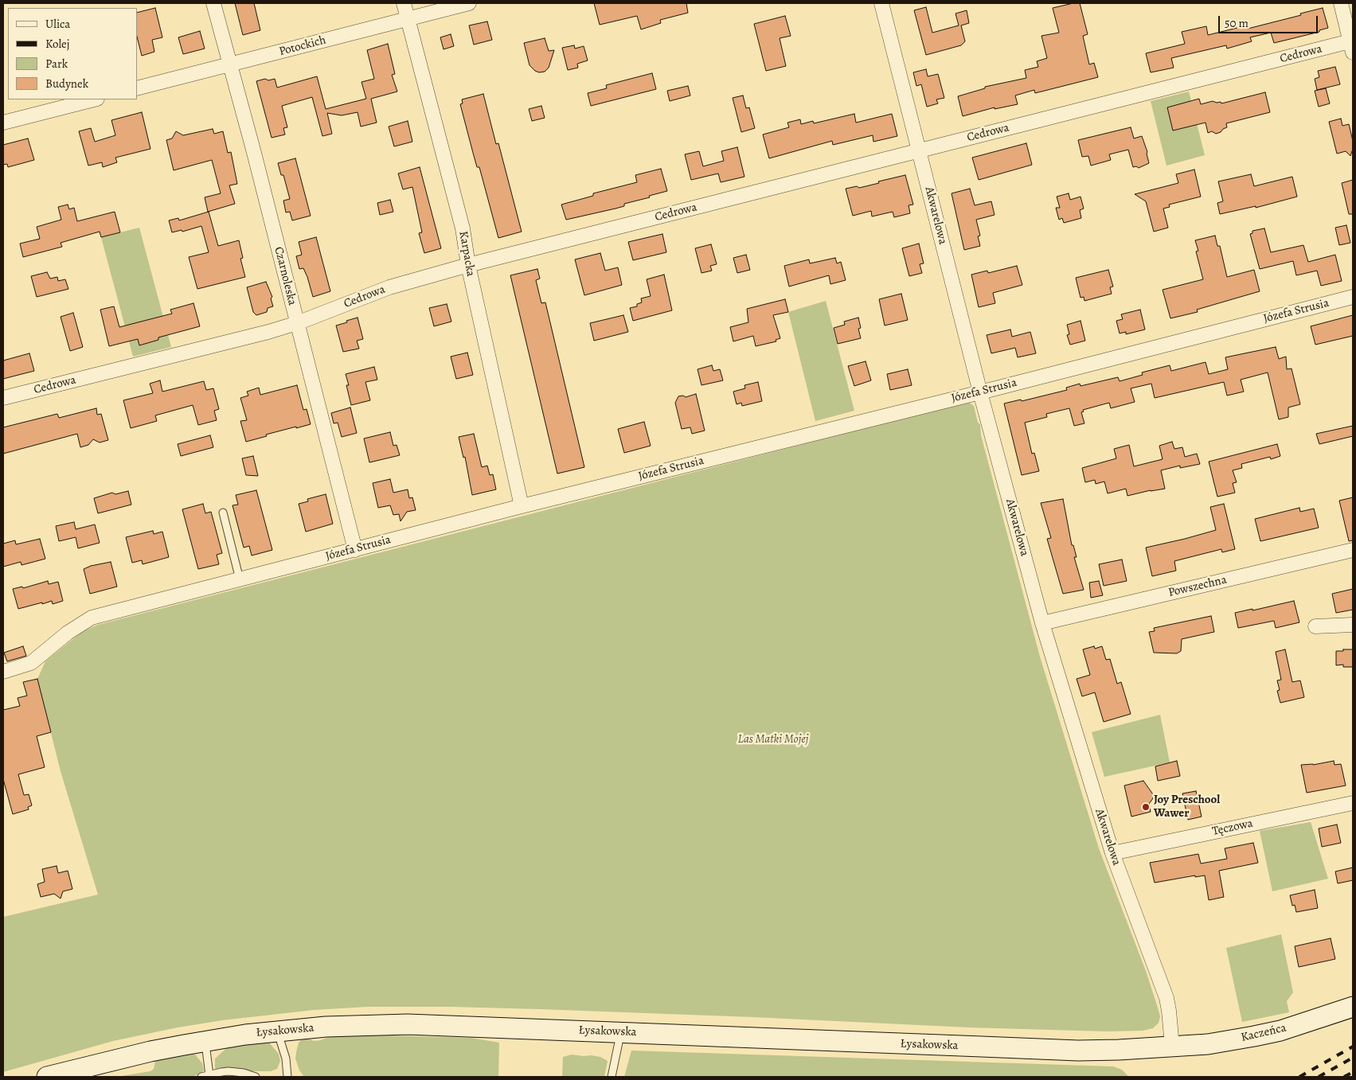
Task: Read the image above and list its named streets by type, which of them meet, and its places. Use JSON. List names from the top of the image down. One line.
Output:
{"streets":{"street":["Potockich","Cedrowa","Akwarelowa","Karpacka","Czarnoleska","Józefa Strusia","Powszechna","Tęczowa","Łysakowska","Kaczeńca"]},"crossings":[["Potockich","Karpacka"],["Potockich","Czarnoleska"],["Cedrowa","Akwarelowa"],["Cedrowa","Karpacka"],["Cedrowa","Czarnoleska"],["Akwarelowa","Józefa Strusia"],["Akwarelowa","Powszechna"],["Akwarelowa","Tęczowa"],["Akwarelowa","Łysakowska"],["Akwarelowa","Kaczeńca"],["Karpacka","Józefa Strusia"],["Czarnoleska","Józefa Strusia"],["Łysakowska","Kaczeńca"]],"parks":["Las Matki Mojej"],"places":["Joy Preschool Wawer"],"legend":["Ulica","Kolej","Park","Budynek"],"scale_bar":"50 m"}
